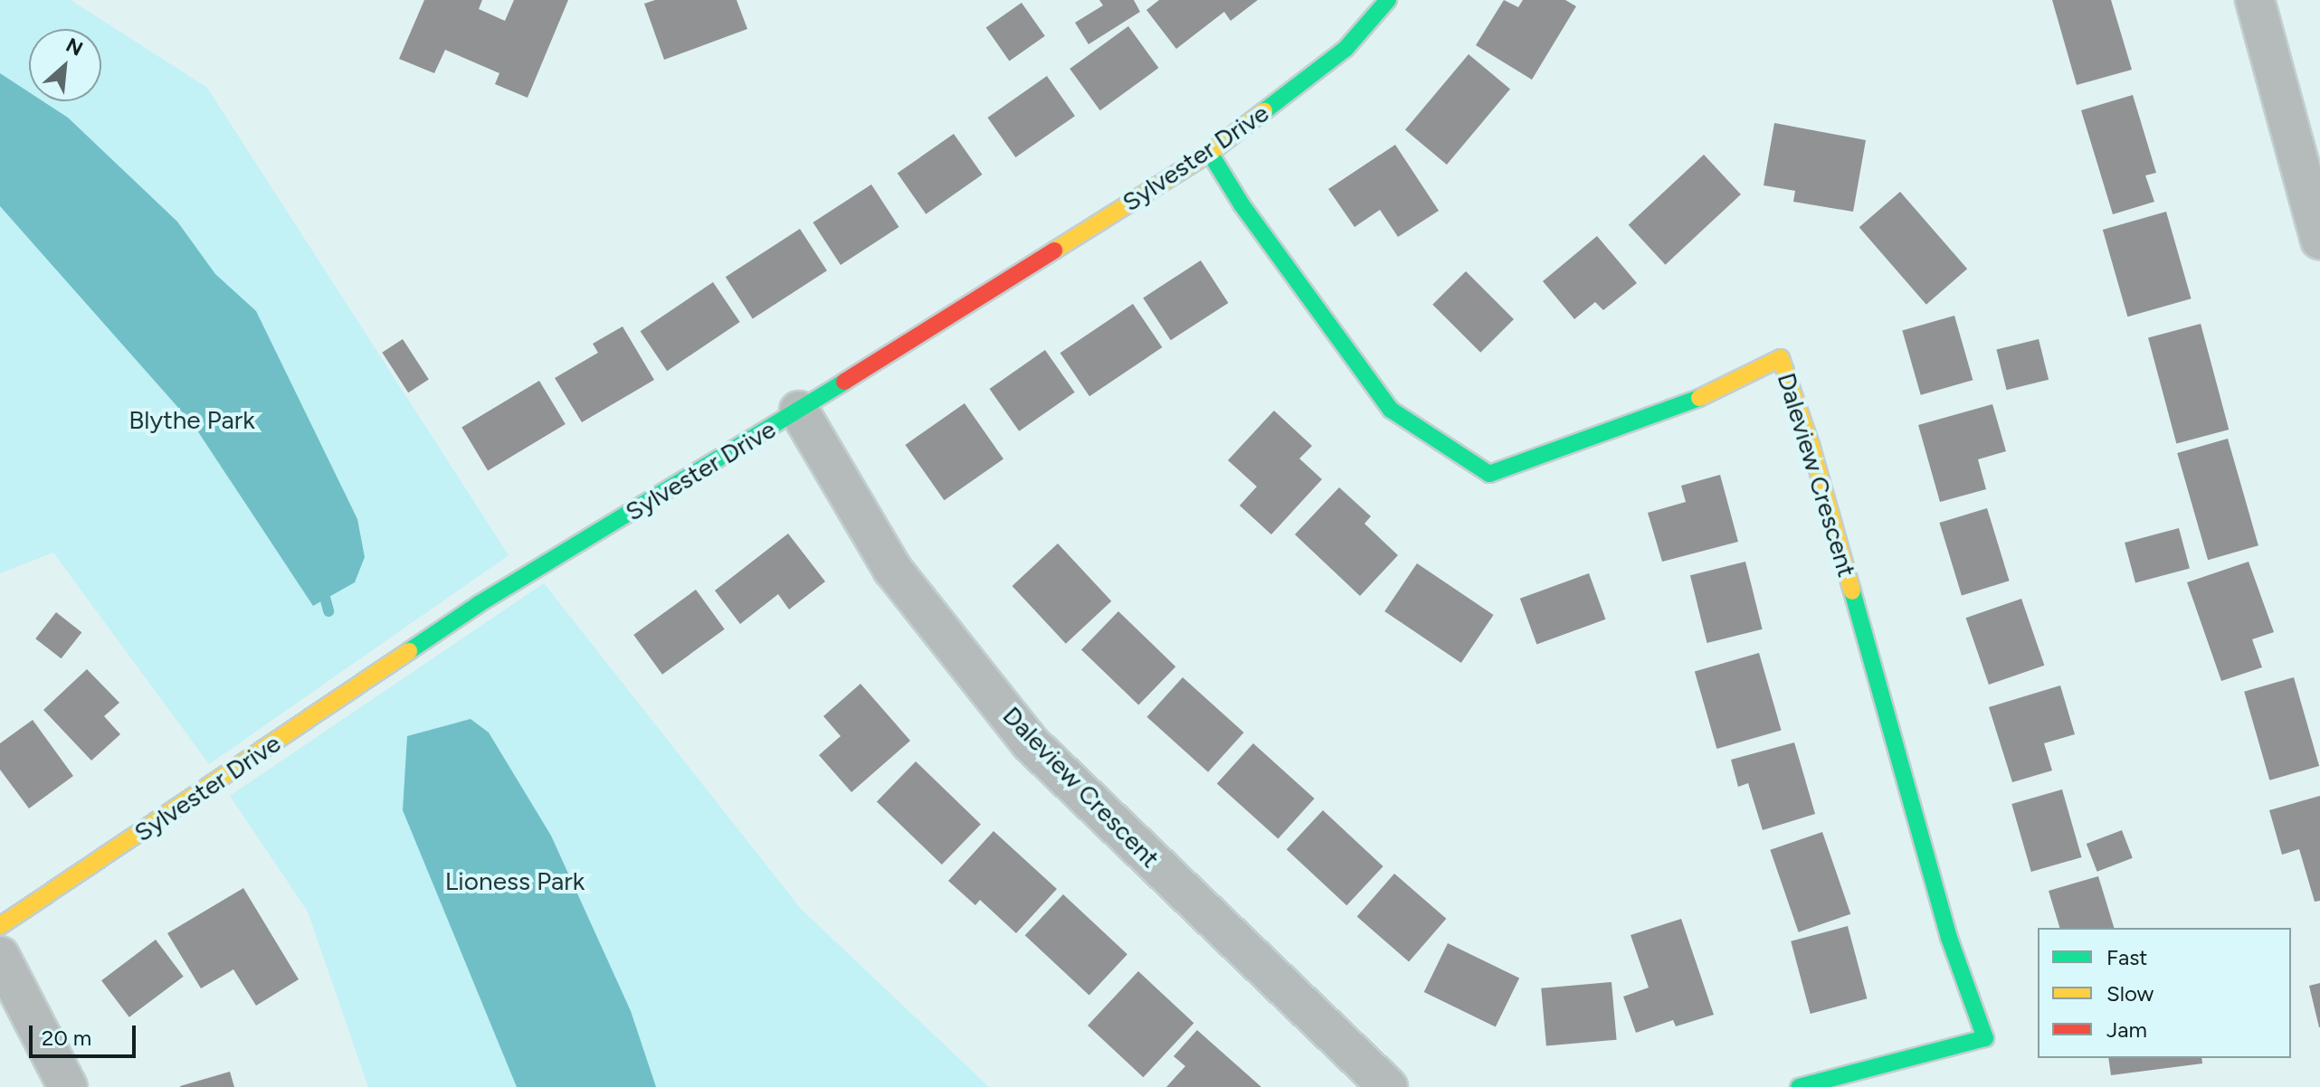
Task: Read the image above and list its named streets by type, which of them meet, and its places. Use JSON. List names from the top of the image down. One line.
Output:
{"streets":{"street":["Sylvester Drive","Daleview Crescent"]},"crossings":[["Sylvester Drive","Daleview Crescent"]],"parks":["Blythe Park","Lioness Park"],"legend":["Fast","Slow","Jam"],"scale_bar":"20 m","north":"top right"}
